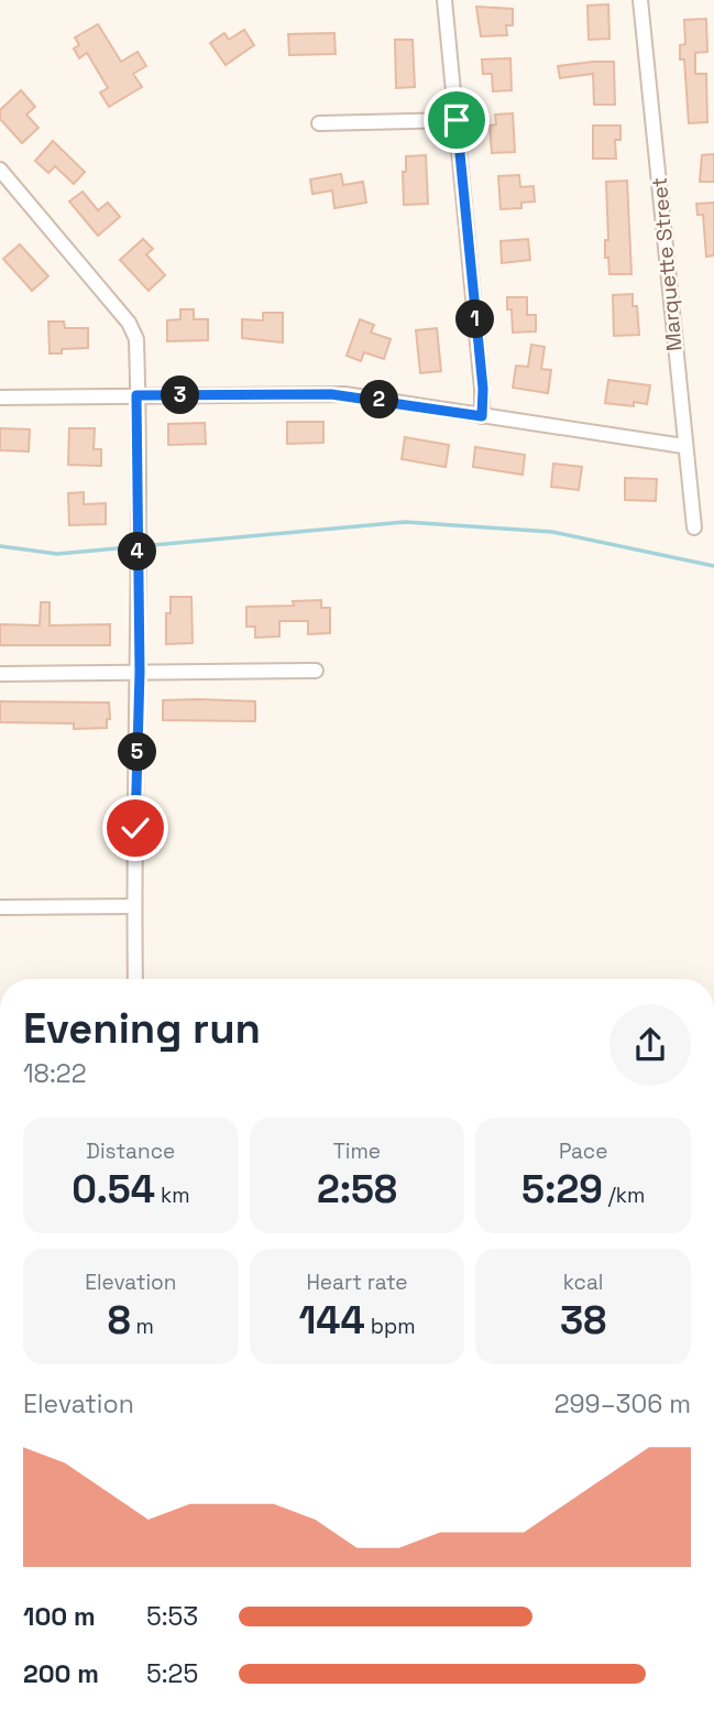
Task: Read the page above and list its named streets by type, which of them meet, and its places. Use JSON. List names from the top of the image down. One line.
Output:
{"streets":{"street":["Marquette Street"]},"page":{"pins":["1","3","2","4","5"],"heading":["Evening run","18:22"],"stats":[["Distance","0.54 km"],["Time","2:58"],["Pace","5:29 /km"],["Elevation","8 m"],["Heart rate","144 bpm"],["kcal","38"]],"chart":["Elevation","299–306 m"],"list":[{"name":"100 m","note":"5:53"},{"name":"200 m","note":"5:25"}]}}
